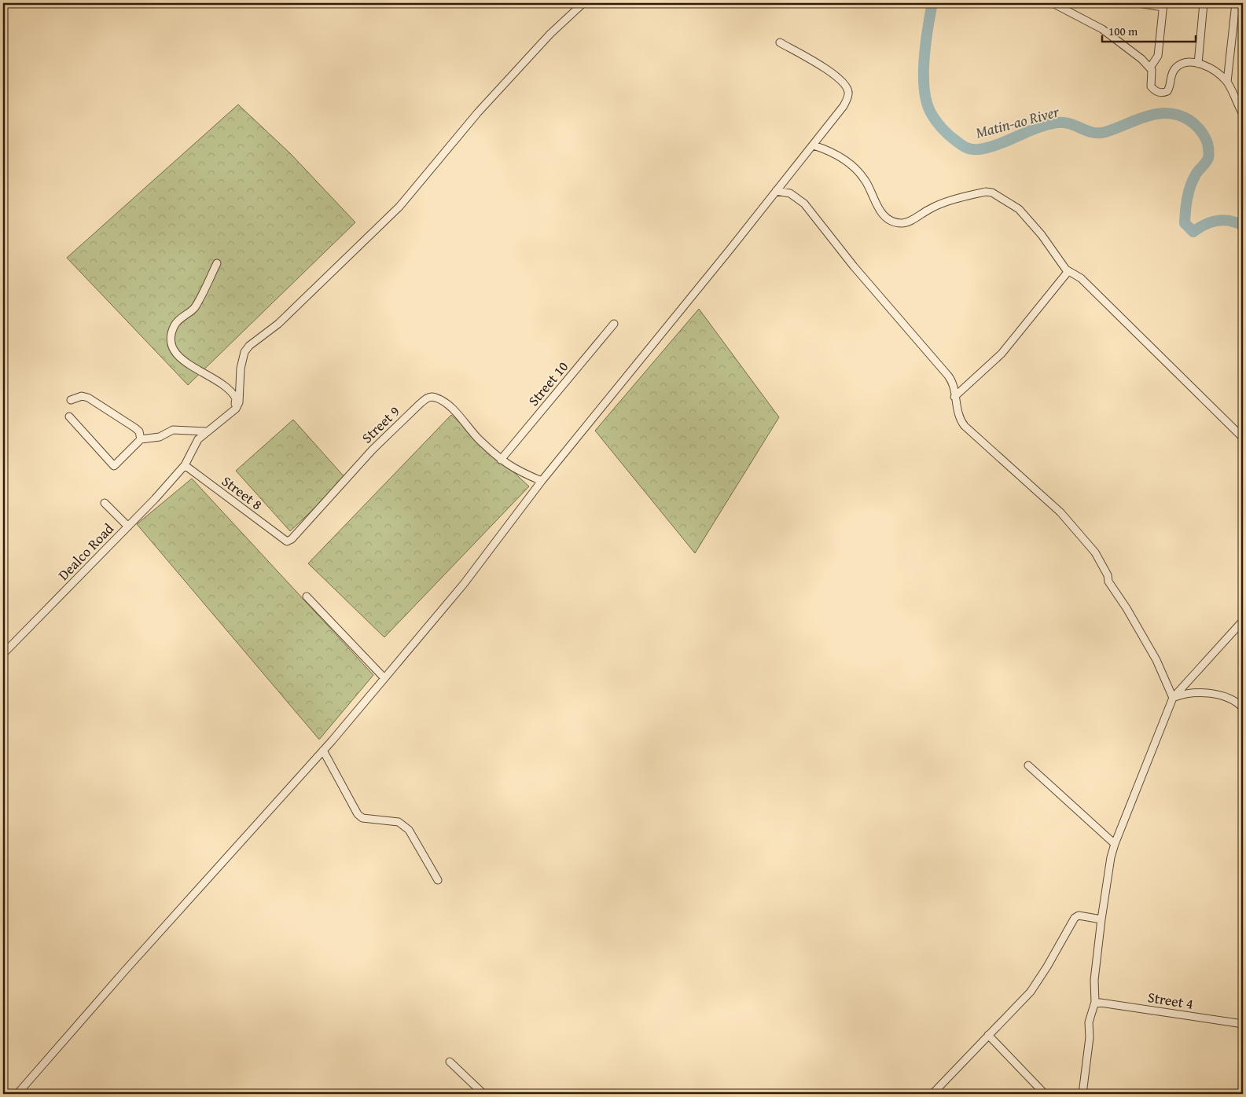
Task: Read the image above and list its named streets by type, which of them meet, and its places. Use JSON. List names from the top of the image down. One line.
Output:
{"streets":{"street":["Street 10","Street 9","Street 8","Dealco Road","Street 4"]},"crossings":[["Street 10","Street 9"],["Street 9","Street 8"],["Street 8","Dealco Road"]],"water":["Matin-ao River"],"scale_bar":"100 m"}
